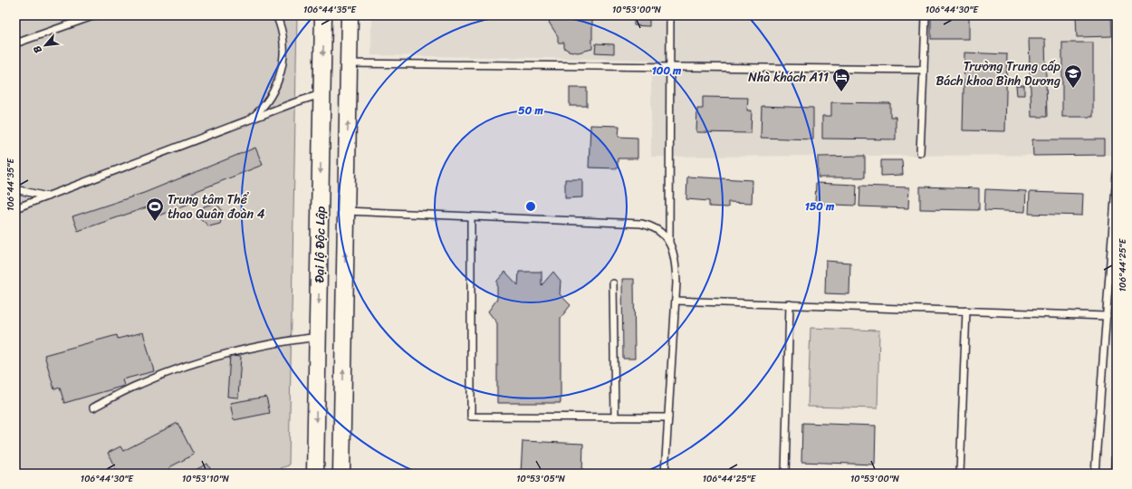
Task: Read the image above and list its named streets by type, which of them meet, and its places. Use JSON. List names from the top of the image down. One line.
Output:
{"streets":{"main road":["Đại lộ Độc Lập"]},"places":{"school or university":["Trường Trung cấp Bách khoa Bình Dương"],"hotel":["Nhà khách A11"],"sports":["Trung tâm Thể thao Quân đoàn 4"]},"north":"bottom left","coordinates":["106°44'35\"E","10°53'00\"N","106°44'30\"E","106°44'25\"E","10°53'10\"N","10°53'05\"N"],"rings":["100 m","50 m","150 m"]}
